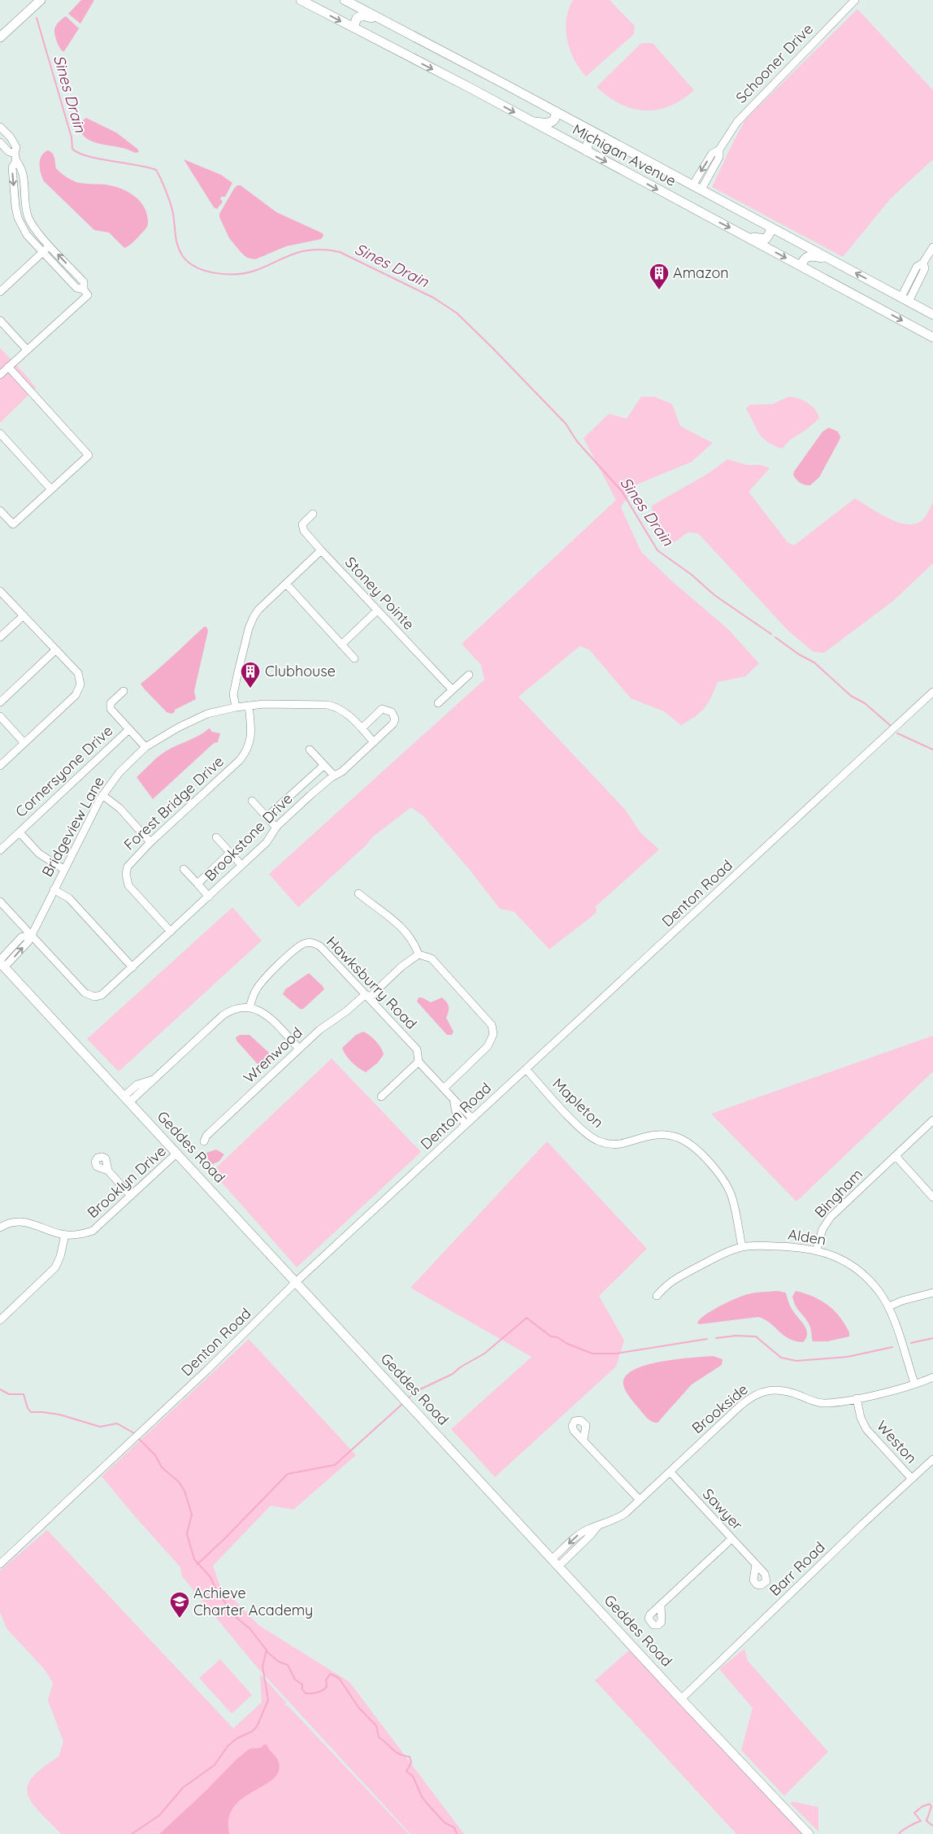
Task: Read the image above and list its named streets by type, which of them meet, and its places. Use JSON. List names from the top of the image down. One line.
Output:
{"streets":{"main road":["Michigan Avenue","Geddes Road"],"street":["Schooner Drive","Stoney Pointe","Cornersyone Drive","Forest Bridge Drive","Bridgeview Lane","Brookstone Drive","Denton Road","Hawksburry Road","Wrenwood","Mapleton","Brooklyn Drive","Bingham","Alden","Brookside","Weston","Sawyer","Barr Road"]},"crossings":[["Schooner Drive","Michigan Avenue"],["Forest Bridge Drive","Bridgeview Lane"],["Forest Bridge Drive","Brookstone Drive"],["Bridgeview Lane","Brookstone Drive"],["Bridgeview Lane","Geddes Road"],["Denton Road","Hawksburry Road"],["Denton Road","Mapleton"],["Denton Road","Geddes Road"],["Hawksburry Road","Wrenwood"],["Mapleton","Alden"],["Geddes Road","Brooklyn Drive"],["Geddes Road","Brookside"],["Geddes Road","Barr Road"],["Bingham","Alden"],["Alden","Brookside"],["Brookside","Weston"],["Brookside","Sawyer"],["Weston","Barr Road"]],"water":["Sines Drain"],"places":{"building":["Amazon","Clubhouse"],"school or university":["Achieve Charter Academy"]}}
